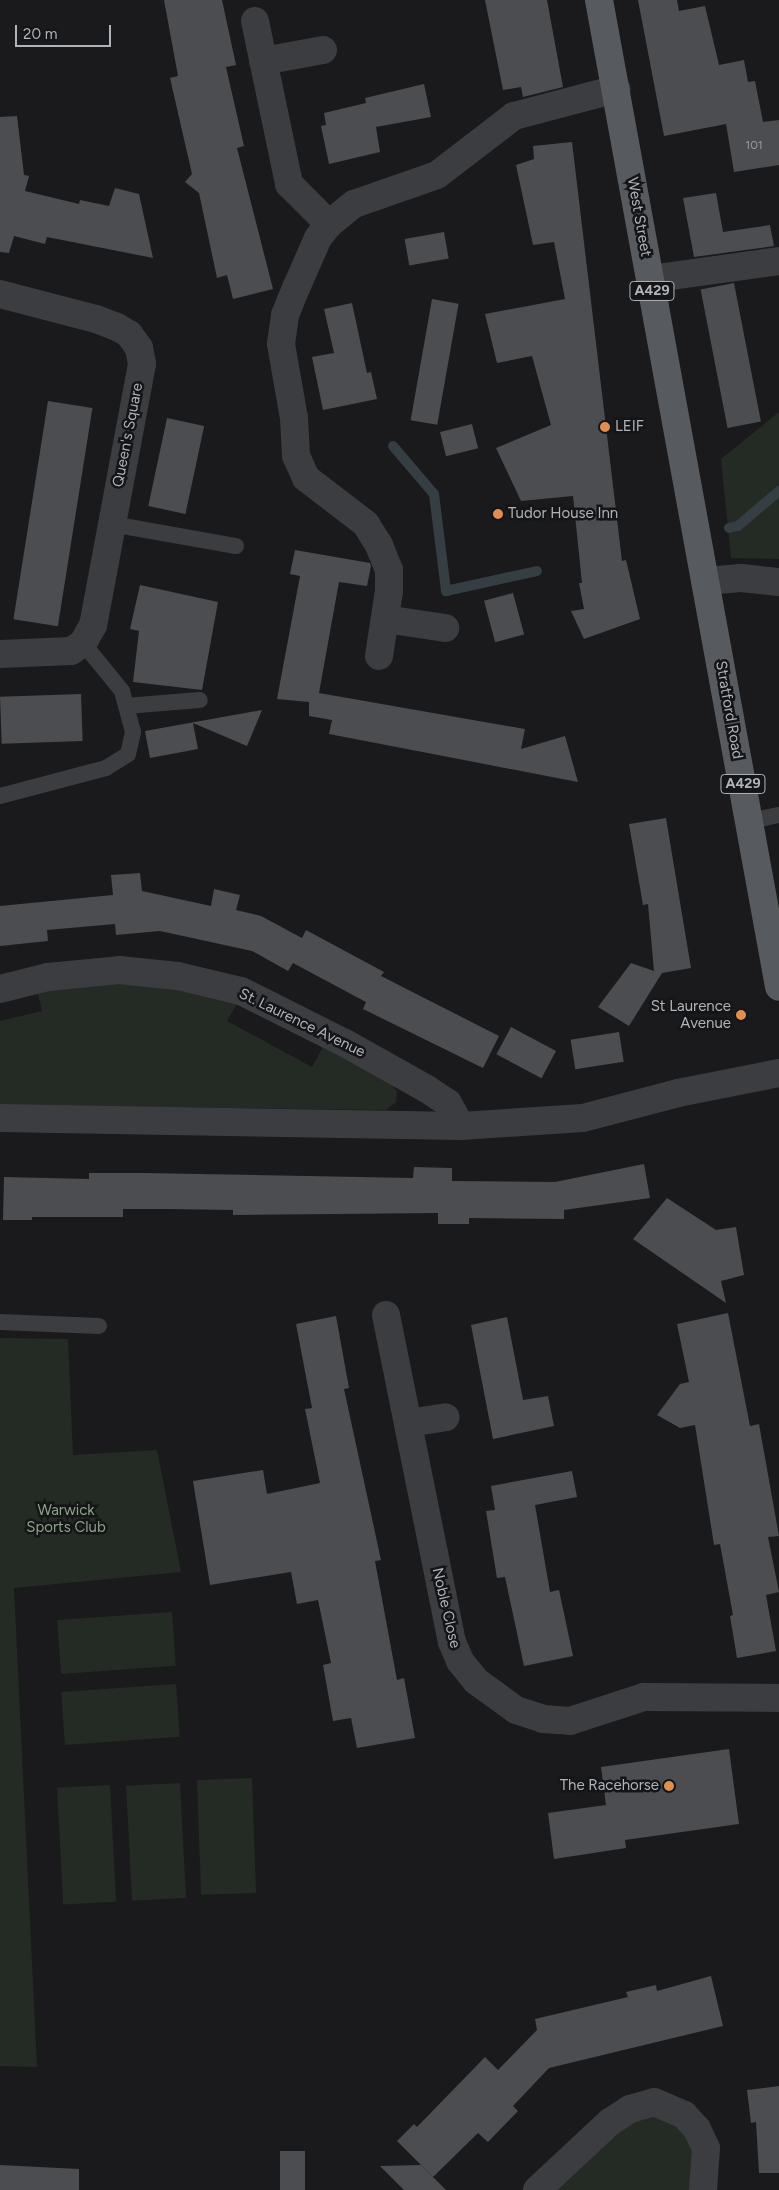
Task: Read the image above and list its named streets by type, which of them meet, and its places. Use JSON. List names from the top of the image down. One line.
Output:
{"streets":{"main road":["West Street","A429","Stratford Road"],"street":["Queen's Square","St. Laurence Avenue","Noble Close"]},"crossings":[["West Street","Stratford Road"]],"parks":["Warwick Sports Club"],"places":["LEIF","Tudor House Inn","St Laurence Avenue","The Racehorse"],"house_numbers":["101"],"scale_bar":"20 m"}
